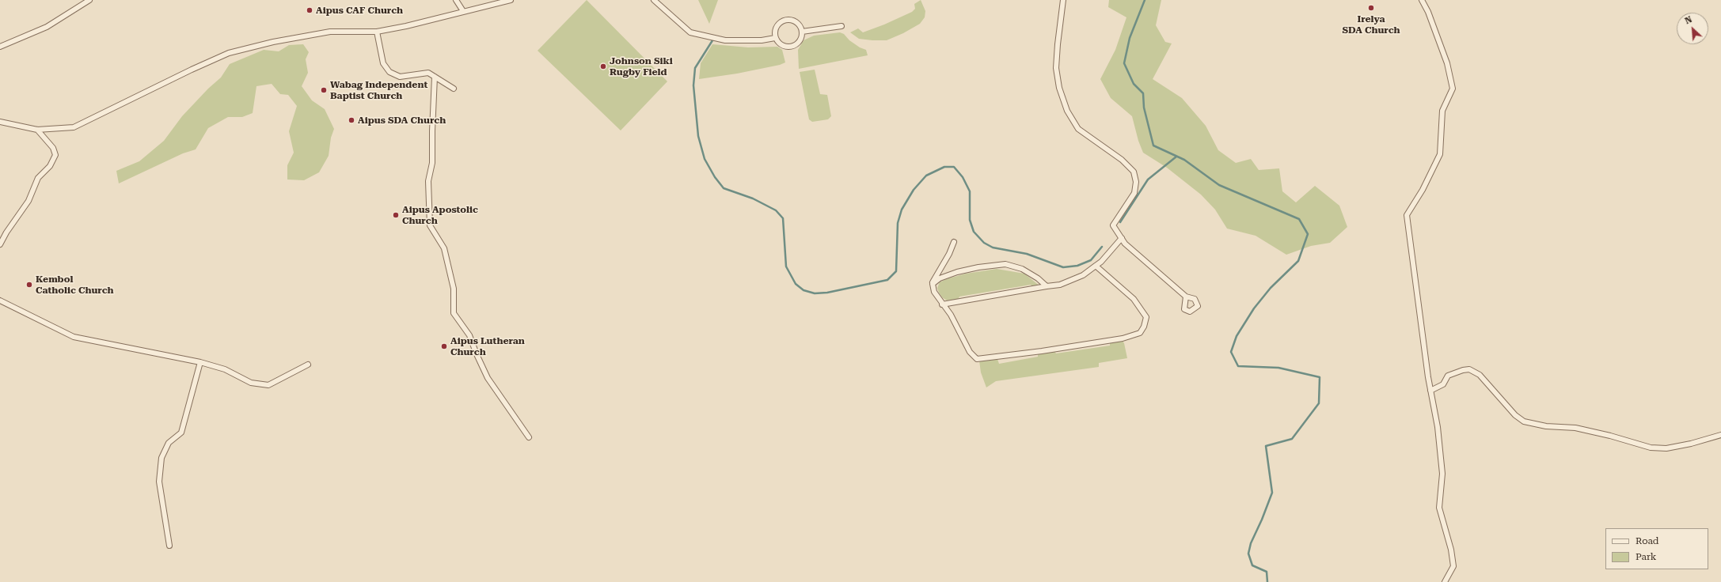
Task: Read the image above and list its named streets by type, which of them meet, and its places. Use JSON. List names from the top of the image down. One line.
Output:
{"places":["Irelya SDA Church","Aipus CAF Church","Johnson Siki Rugby Field","Wabag Independent Baptist Church","Aipus SDA Church","Aipus Apostolic Church","Kembol Catholic Church","Aipus Lutheran Church"],"legend":["Road","Park"],"north":"top left"}
